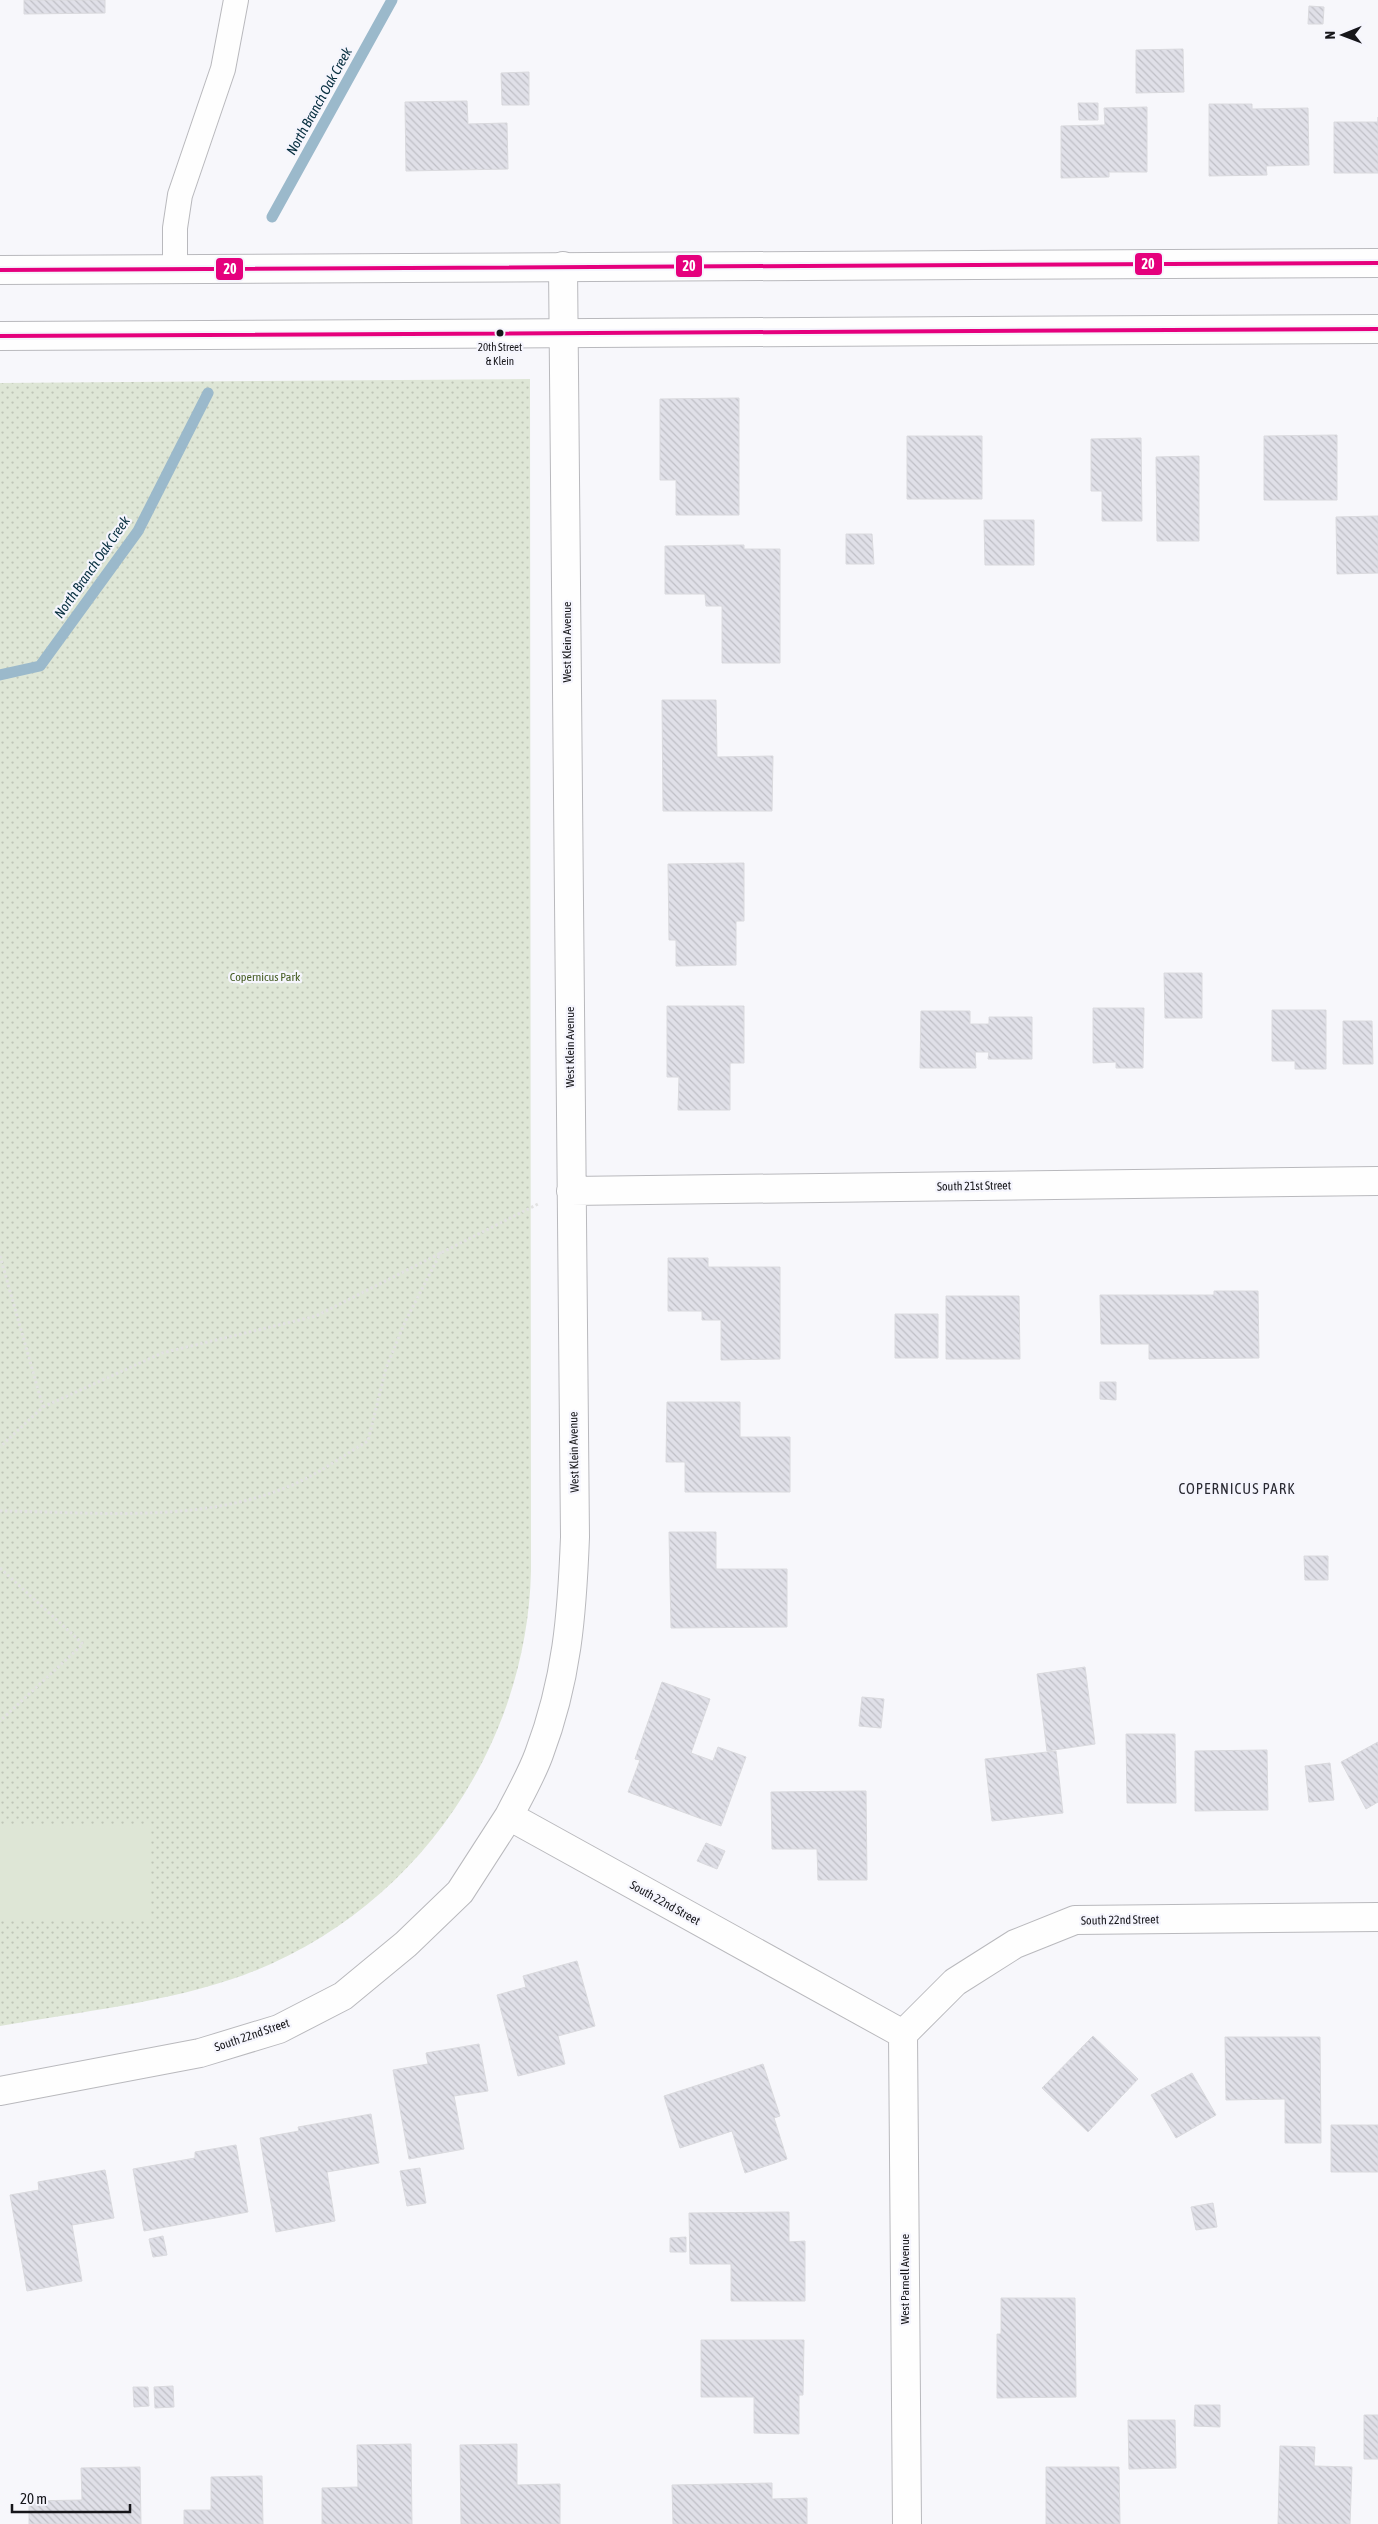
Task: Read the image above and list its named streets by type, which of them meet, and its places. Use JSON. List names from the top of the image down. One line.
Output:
{"streets":{"street":["West Klein Avenue","South 21st Street","South 22nd Street","West Parnell Avenue"]},"crossings":[["West Klein Avenue","South 21st Street"],["West Klein Avenue","South 22nd Street"],["South 22nd Street","West Parnell Avenue"]],"districts":["COPERNICUS PARK"],"water":["North Branch Oak Creek"],"parks":["Copernicus Park"],"places":["20th Street & Klein"],"lines":["transit line 20"],"scale_bar":"20 m","north":"left"}
